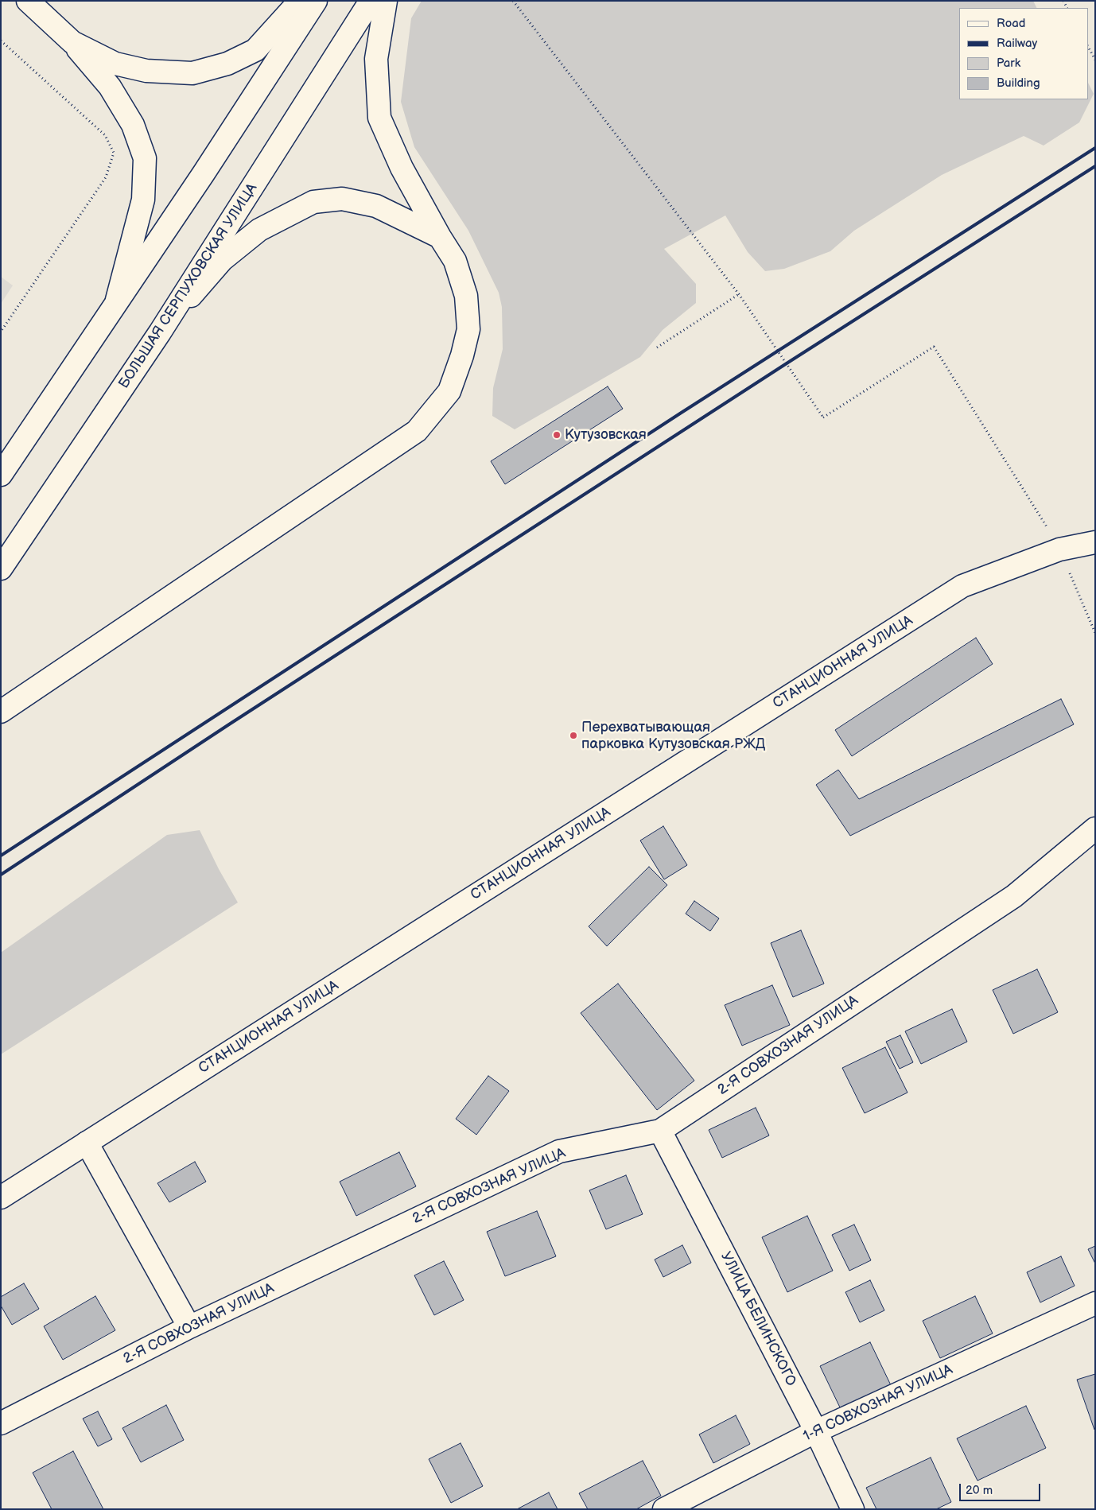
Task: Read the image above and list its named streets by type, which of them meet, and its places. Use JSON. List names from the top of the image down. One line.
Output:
{"streets":{"street":["БОЛЬШАЯ СЕРПУХОВСКАЯ УЛИЦА","СТАНЦИОННАЯ УЛИЦА","2-Я СОВХОЗНАЯ УЛИЦА","УЛИЦА БЕЛИНСКОГО","1-Я СОВХОЗНАЯ УЛИЦА"]},"crossings":[["2-Я СОВХОЗНАЯ УЛИЦА","УЛИЦА БЕЛИНСКОГО"],["УЛИЦА БЕЛИНСКОГО","1-Я СОВХОЗНАЯ УЛИЦА"]],"places":["Кутузовская","Перехватывающая парковка Кутузовская РЖД"],"legend":["Road","Railway","Park","Building"],"scale_bar":"20 m"}
